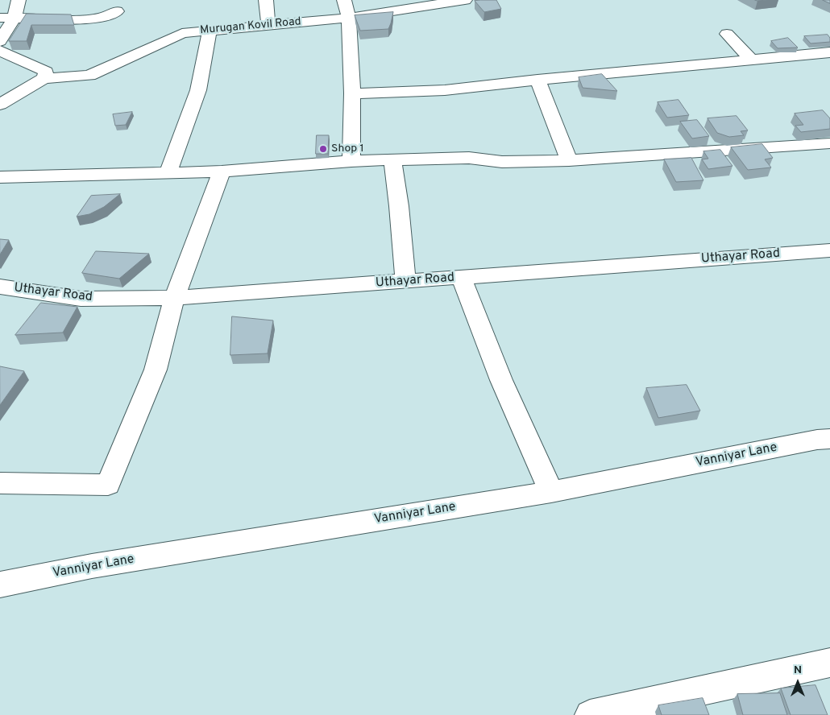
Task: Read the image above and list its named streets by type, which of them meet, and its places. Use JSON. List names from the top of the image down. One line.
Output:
{"streets":{"street":["Murugan Kovil Road","Uthayar Road","Vanniyar Lane"]},"places":["Shop 1"],"north":"top"}
